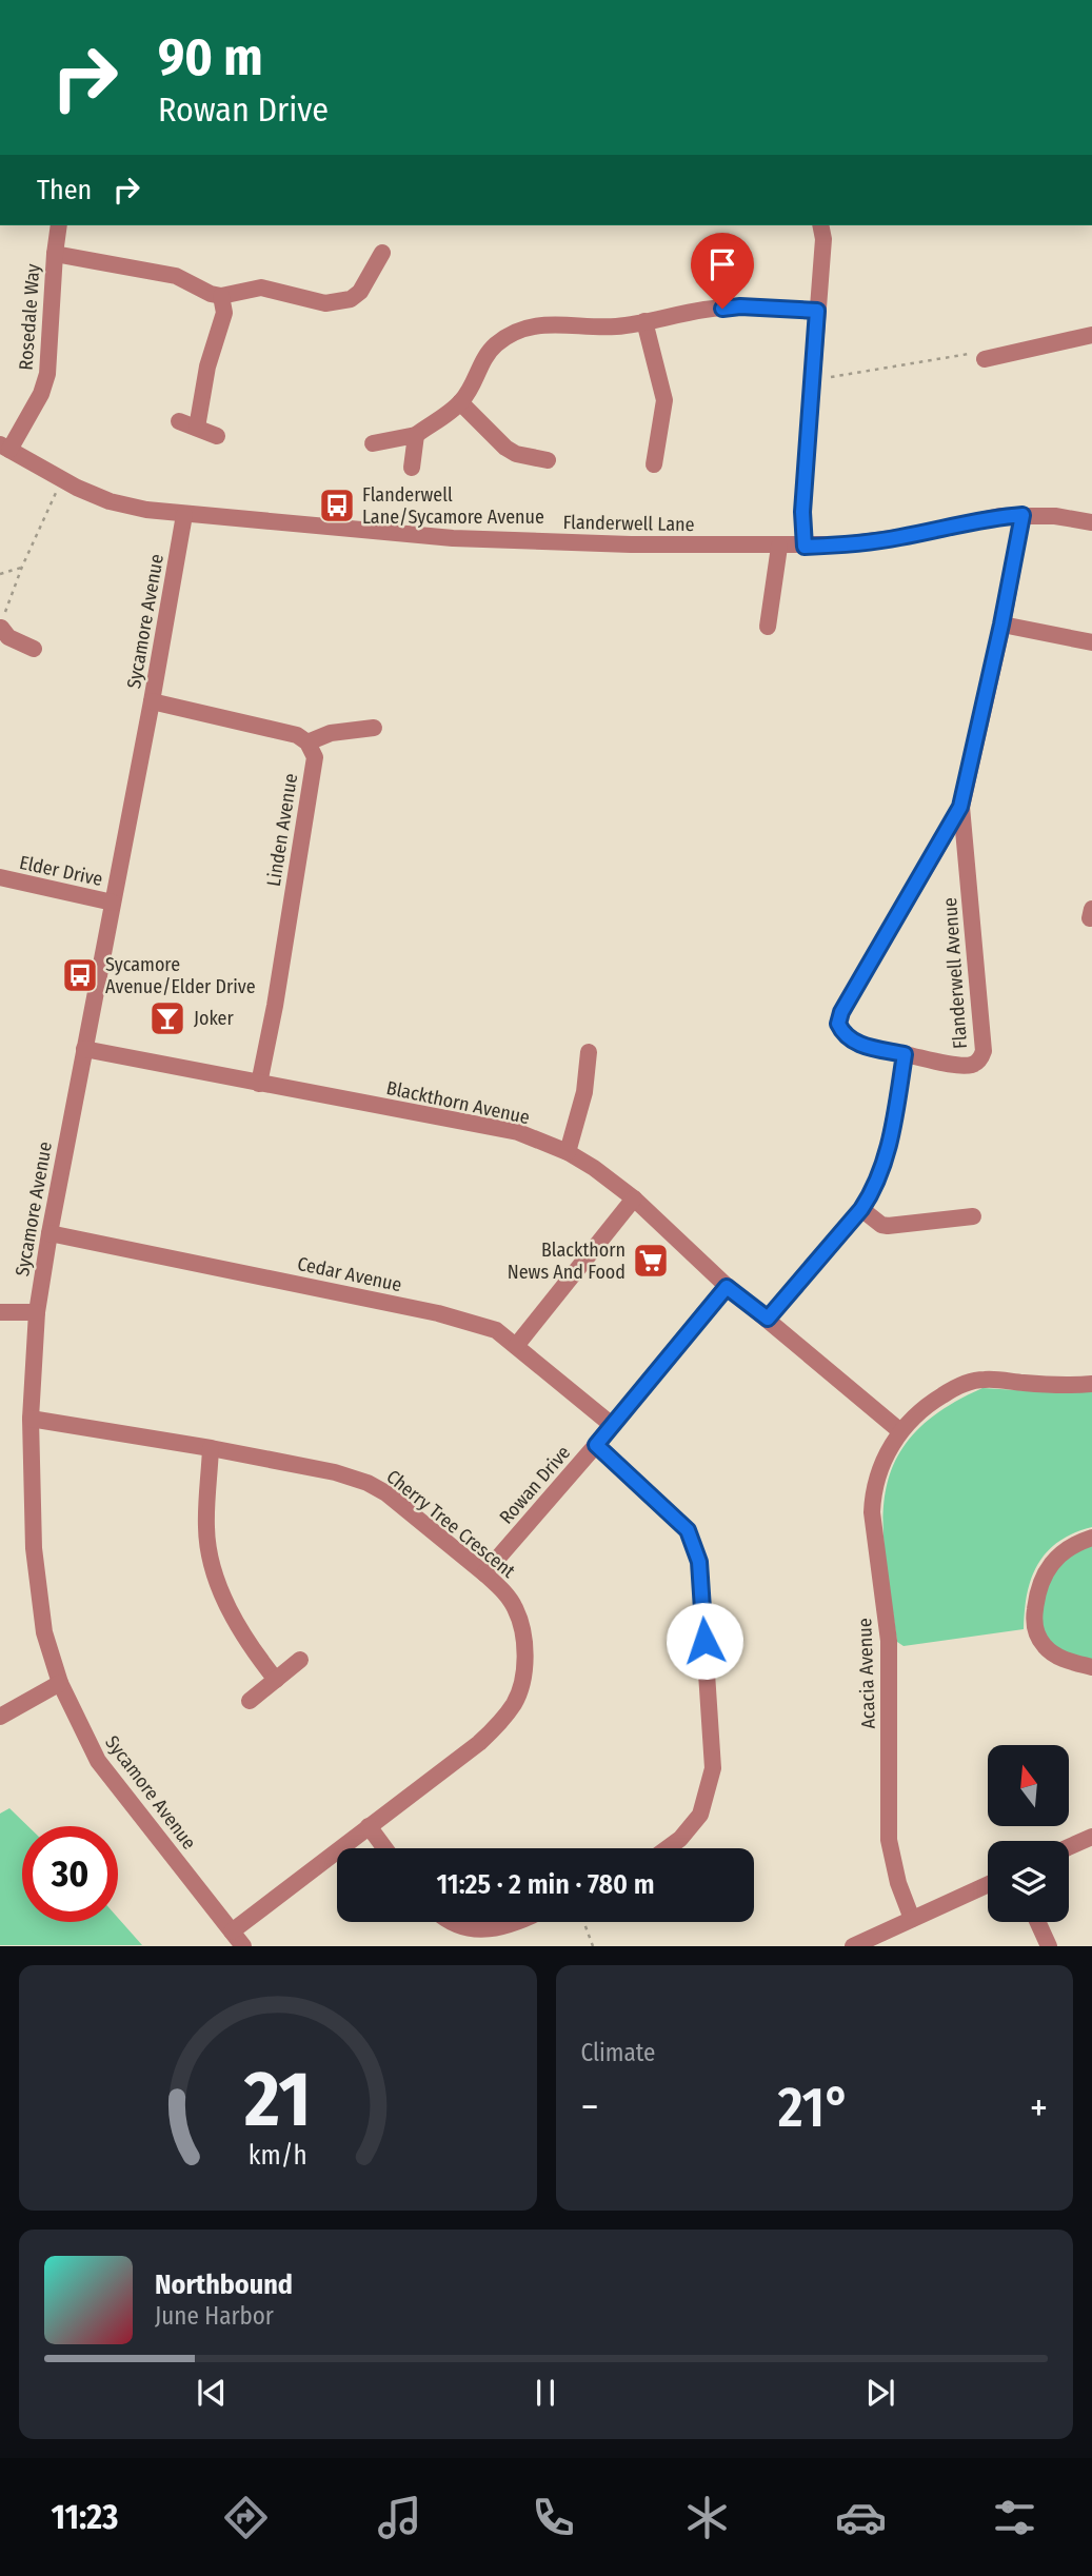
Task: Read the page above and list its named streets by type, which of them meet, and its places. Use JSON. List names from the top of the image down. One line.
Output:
{"streets":{"street":["Rosedale Way","Flanderwell Lane","Sycamore Avenue","Linden Avenue","Elder Drive","Flanderwell Avenue","Blackthorn Avenue","Cedar Avenue","Rowan Drive","Cherry Tree Crescent","Acacia Avenue"]},"crossings":[["Rosedale Way","Flanderwell Lane"],["Flanderwell Lane","Sycamore Avenue"],["Flanderwell Lane","Flanderwell Avenue"],["Sycamore Avenue","Elder Drive"],["Sycamore Avenue","Blackthorn Avenue"],["Sycamore Avenue","Cedar Avenue"],["Sycamore Avenue","Cherry Tree Crescent"],["Linden Avenue","Blackthorn Avenue"],["Blackthorn Avenue","Rowan Drive"],["Blackthorn Avenue","Acacia Avenue"],["Cedar Avenue","Rowan Drive"],["Rowan Drive","Cherry Tree Crescent"]],"places":{"bus stop":["Flanderwell Lane/Sycamore Avenue","Sycamore Avenue/Elder Drive"],"bar":["Joker"],"supermarket":["Blackthorn News And Food"]},"north":"top","page":{"turn":["90 m","Rowan Drive"],"then":"Then","limit":"30","trip":"11:25 · 2 min · 780 m","tile":"Climate","heat":["−","21°","+"],"song":["Northbound","June Harbor"],"tabs":"11:23","gauge":["21","km/h"]}}
